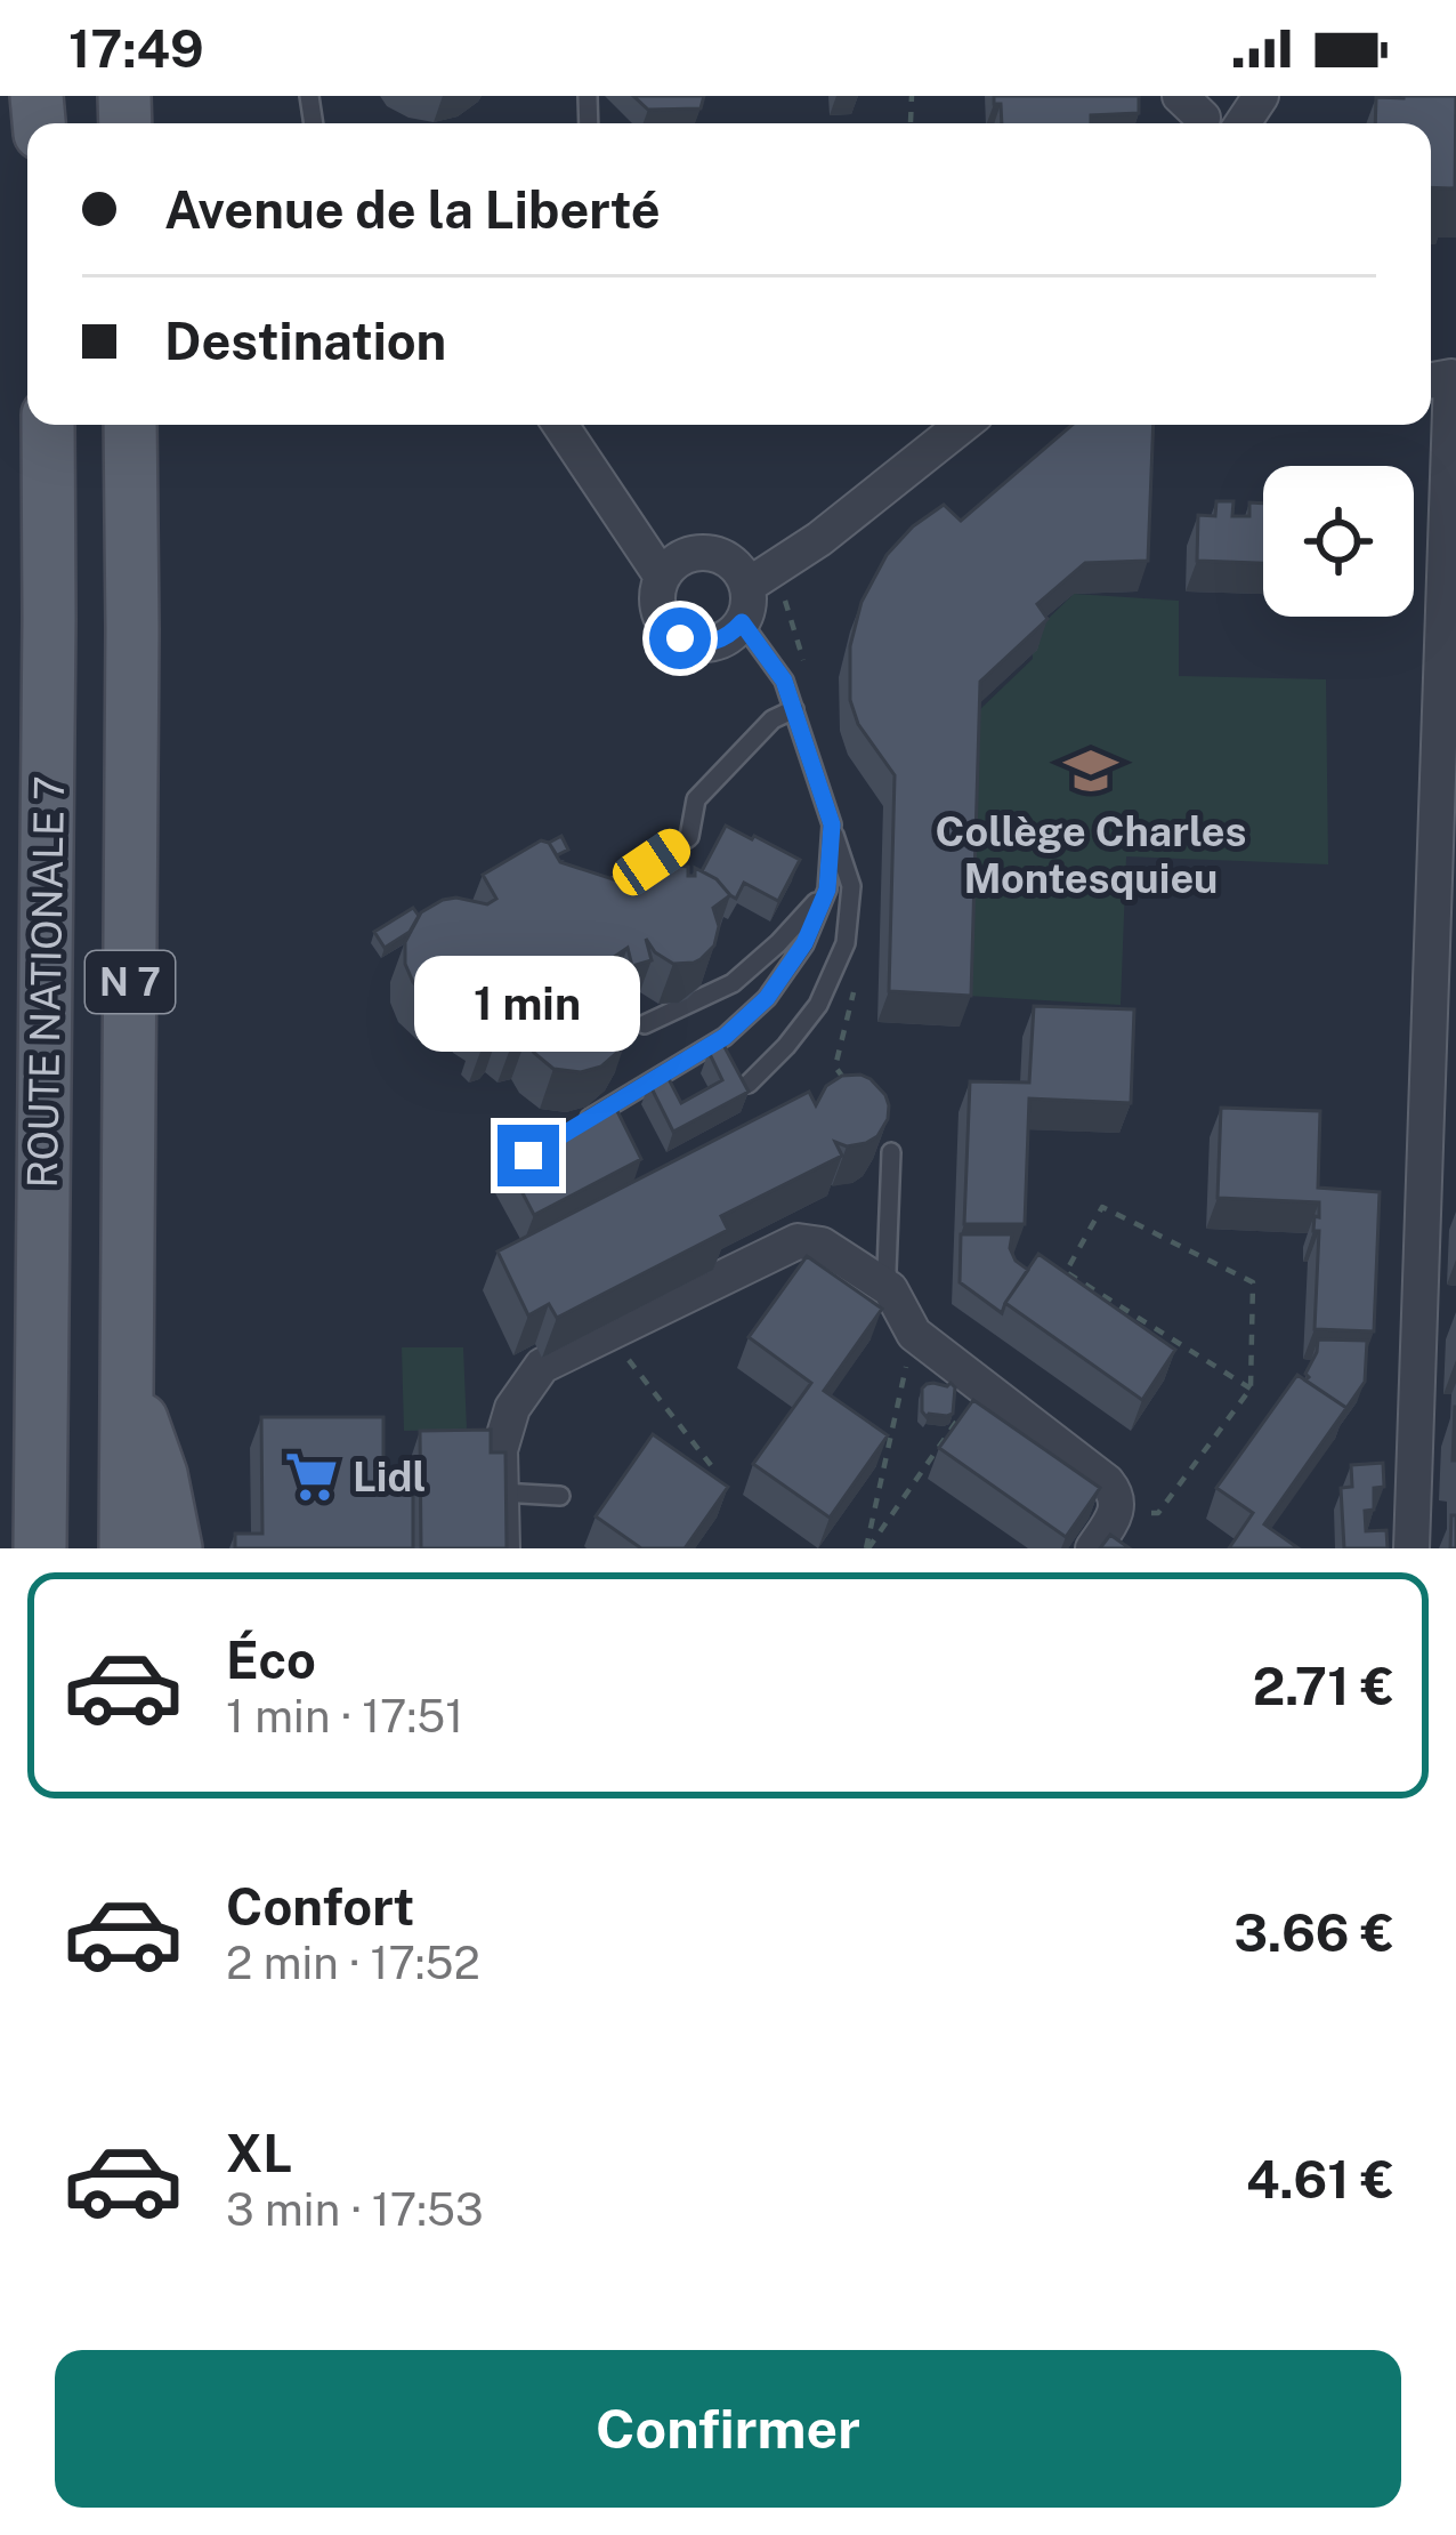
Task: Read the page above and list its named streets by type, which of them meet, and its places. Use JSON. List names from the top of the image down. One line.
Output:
{"streets":{"main road":["ROUTE NATIONALE 7","N 7"]},"places":{"school or university":["Collège Charles Montesquieu"],"supermarket":["Lidl"]},"page":{"status":"17:49","banner":["Avenue de la Liberté","Destination"],"bubble":"1 min","list":[{"name":"Éco","note":"1 min · 17:51","value":"2.71 €"},{"name":"Confort","note":"2 min · 17:52","value":"3.66 €"},{"name":"XL","note":"3 min · 17:53","value":"4.61 €"}],"buttons":"Confirmer"}}
